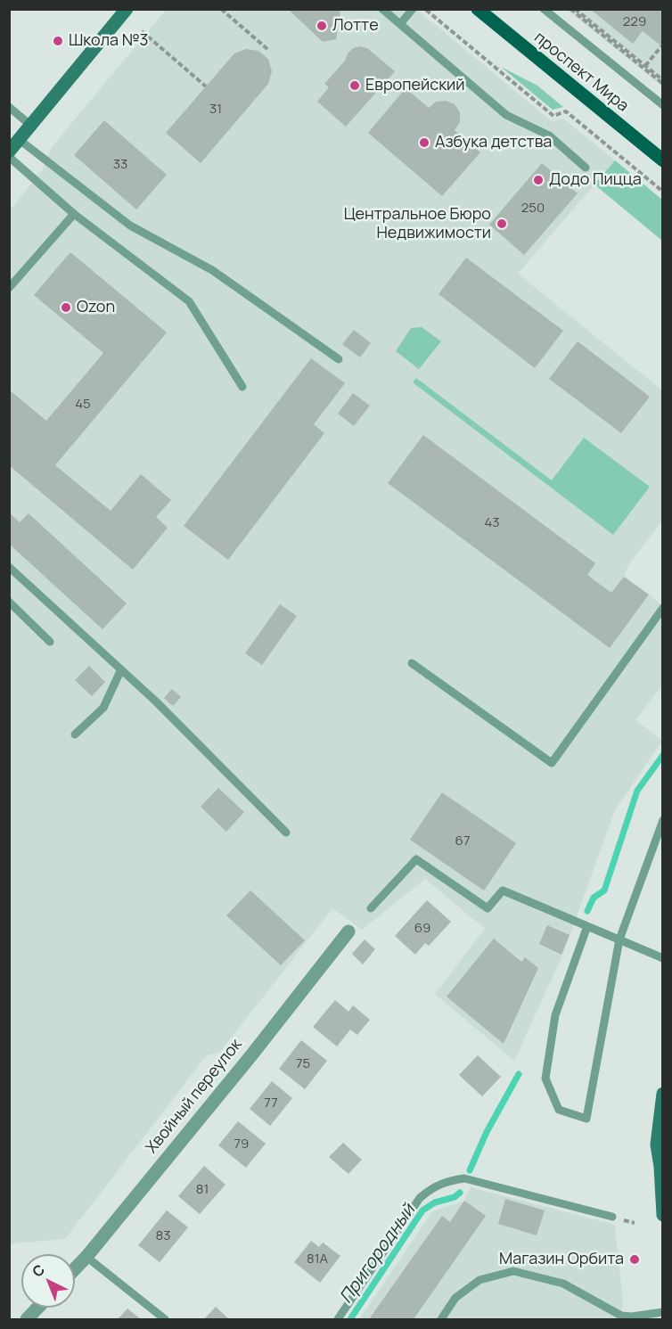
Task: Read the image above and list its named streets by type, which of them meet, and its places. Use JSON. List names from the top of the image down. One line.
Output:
{"streets":{"main road":["проспект Мира"],"street":["Хвойный переулок"]},"water":["Пригородный"],"places":["Лотте","Школа №3","Европейский","Азбука детства","Додо Пицца","Центральное Бюро Недвижимости","Ozon","Магазин Орбита"],"house_numbers":["229","31","33","250","45","43","67","69","75","77","79","81","83","81А"],"north":"top left"}
